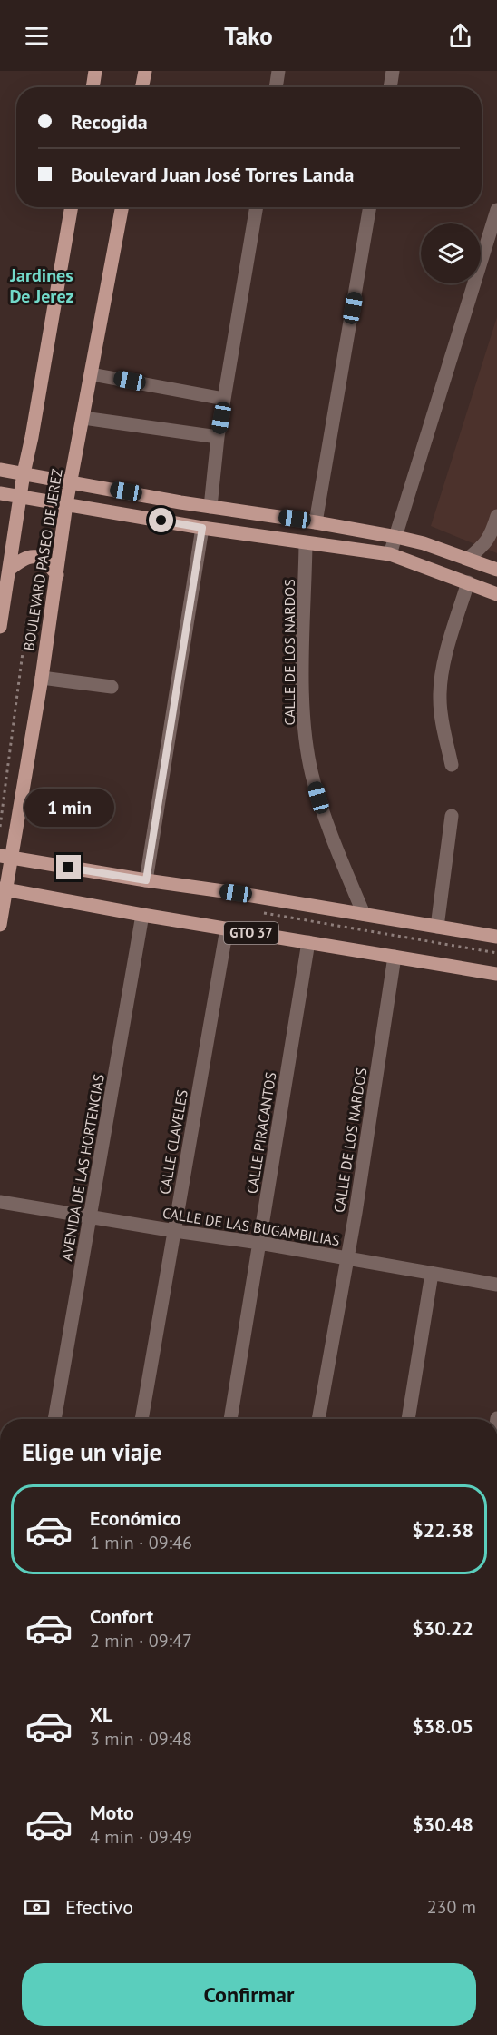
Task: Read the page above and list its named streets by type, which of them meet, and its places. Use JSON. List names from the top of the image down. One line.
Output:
{"streets":{"main road":["BOULEVARD PASEO DE JEREZ","GTO 37"],"street":["CALLE DE LOS NARDOS","CALLE PIRACANTOS","CALLE CLAVELES","AVENIDA DE LAS HORTENCIAS","CALLE DE LAS BUGAMBILIAS"]},"crossings":[["BOULEVARD PASEO DE JEREZ","GTO 37"],["CALLE DE LOS NARDOS","GTO 37"],["CALLE DE LOS NARDOS","CALLE DE LAS BUGAMBILIAS"],["GTO 37","CALLE PIRACANTOS"],["GTO 37","CALLE CLAVELES"],["GTO 37","AVENIDA DE LAS HORTENCIAS"],["CALLE PIRACANTOS","CALLE DE LAS BUGAMBILIAS"],["CALLE CLAVELES","CALLE DE LAS BUGAMBILIAS"],["AVENIDA DE LAS HORTENCIAS","CALLE DE LAS BUGAMBILIAS"]],"districts":["Jardines De Jerez"],"page":{"header":"Tako","banner":["Recogida","Boulevard Juan José Torres Landa"],"bubble":"1 min","heading":"Elige un viaje","list":[{"name":"Económico","note":"1 min · 09:46","value":"$22.38"},{"name":"Confort","note":"2 min · 09:47","value":"$30.22"},{"name":"XL","note":"3 min · 09:48","value":"$38.05"},{"name":"Moto","note":"4 min · 09:49","value":"$30.48"}],"pay":["Efectivo","230 m"],"buttons":"Confirmar"}}
